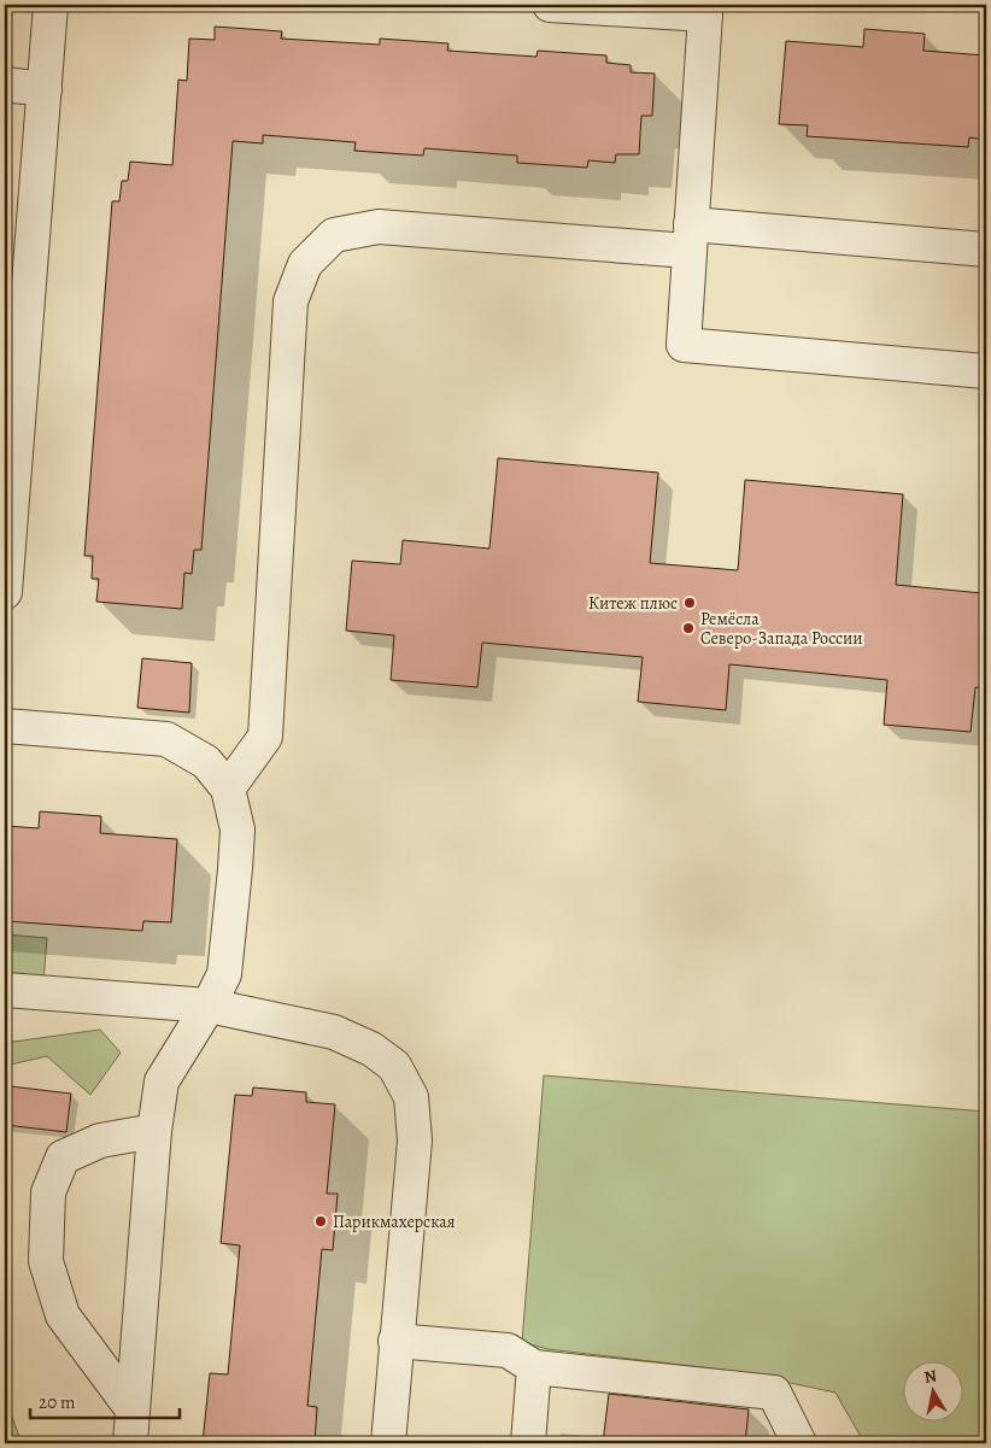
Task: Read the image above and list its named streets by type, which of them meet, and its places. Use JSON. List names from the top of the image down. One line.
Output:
{"places":["Китеж плюс","Ремёсла Северо-Запада России","Парикмахерская"],"scale_bar":"20 m","north":"top"}
